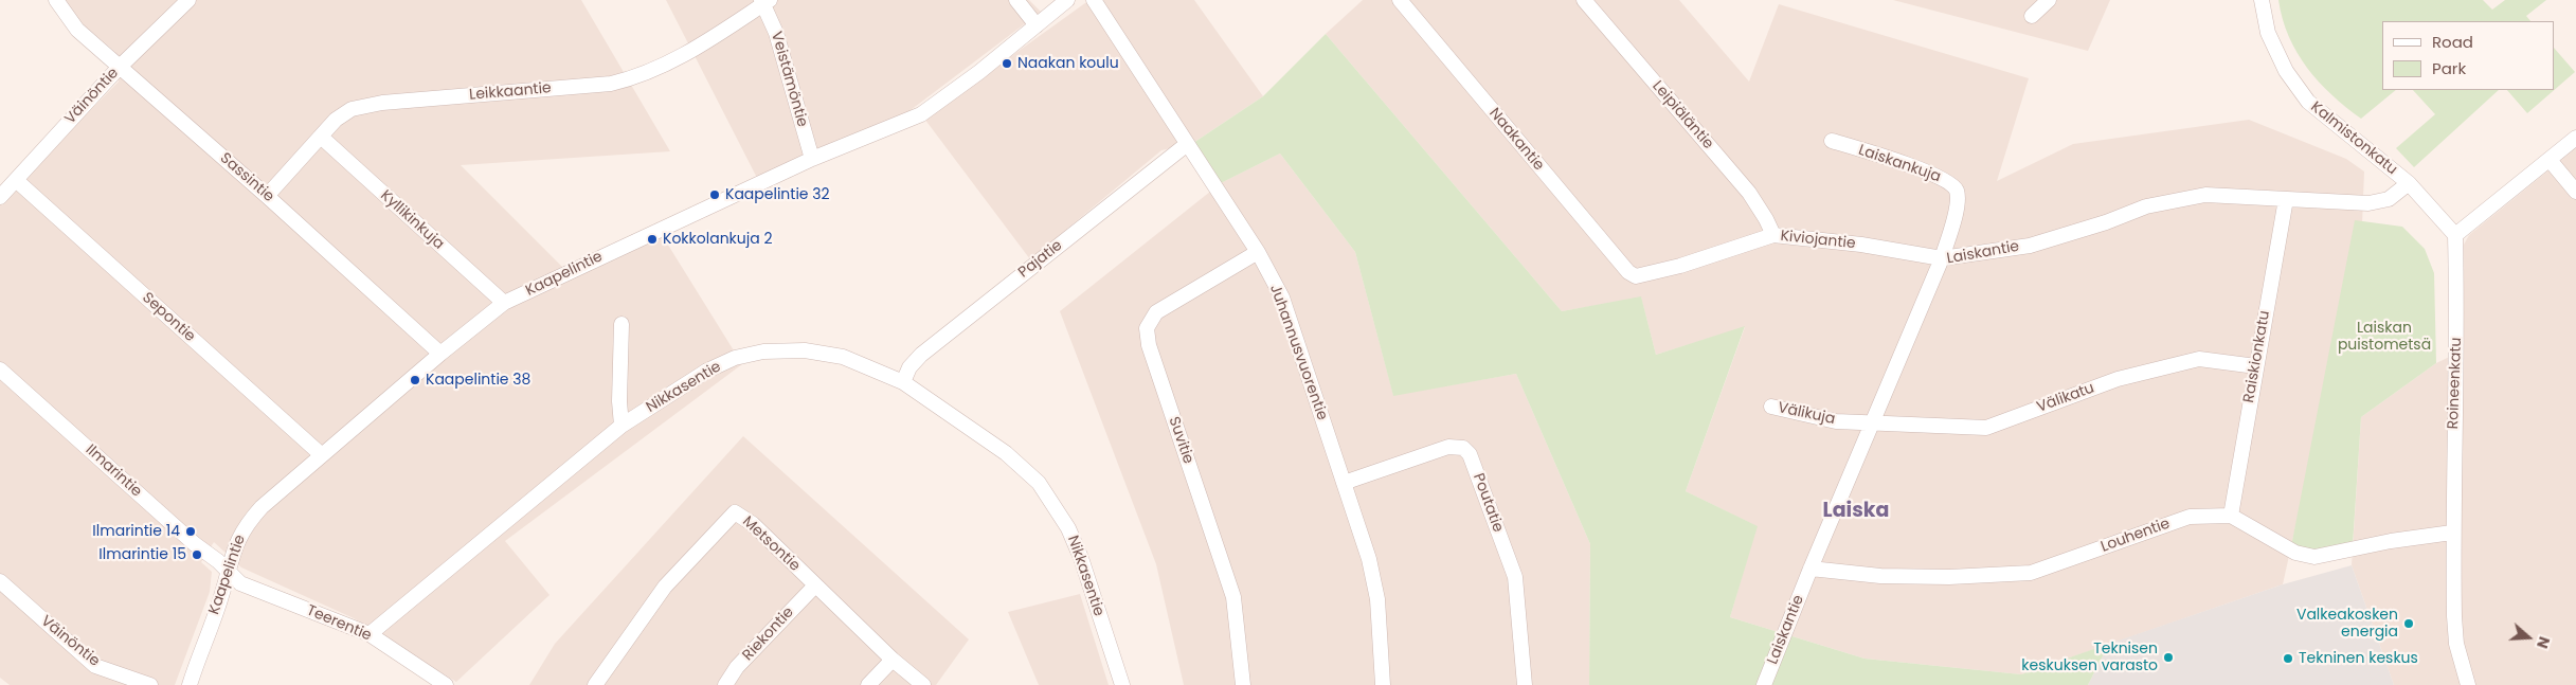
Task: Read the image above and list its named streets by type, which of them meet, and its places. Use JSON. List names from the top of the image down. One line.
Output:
{"streets":{"street":["Veistämöntie","Leikkaantie","Väinöntie","Leipiäläntie","Kalmistonkatu","Naakantie","Laiskankuja","Sassintie","Kyllikinkuja","Kiviojantie","Laiskantie","Pajatie","Kaapelintie","Sepontie","Juhannusvuorentie","Raiskionkatu","Roineenkatu","Nikkasentie","Välikatu","Välikuja","Suvitie","Ilmarintie","Poutatie","Louhentie","Metsontie","Teerentie","Riekontie"]},"crossings":[["Veistämöntie","Leikkaantie"],["Veistämöntie","Kaapelintie"],["Leikkaantie","Sassintie"],["Leikkaantie","Kyllikinkuja"],["Väinöntie","Sassintie"],["Väinöntie","Sepontie"],["Leipiäläntie","Kiviojantie"],["Kalmistonkatu","Laiskantie"],["Kalmistonkatu","Roineenkatu"],["Naakantie","Kiviojantie"],["Laiskankuja","Kiviojantie"],["Laiskankuja","Laiskantie"],["Sassintie","Kaapelintie"],["Kyllikinkuja","Kaapelintie"],["Kiviojantie","Laiskantie"],["Laiskantie","Raiskionkatu"],["Laiskantie","Välikatu"],["Laiskantie","Välikuja"],["Laiskantie","Louhentie"],["Pajatie","Juhannusvuorentie"],["Pajatie","Nikkasentie"],["Kaapelintie","Sepontie"],["Kaapelintie","Ilmarintie"],["Kaapelintie","Teerentie"],["Juhannusvuorentie","Suvitie"],["Juhannusvuorentie","Poutatie"],["Raiskionkatu","Välikatu"],["Raiskionkatu","Louhentie"],["Nikkasentie","Teerentie"],["Välikatu","Välikuja"],["Ilmarintie","Teerentie"],["Metsontie","Riekontie"]],"districts":["Laiska"],"parks":["Laiskan puistometsä"],"places":["Naakan koulu","Kaapelintie 32","Kokkolankuja 2","Kaapelintie 38","Ilmarintie 14","Ilmarintie 15","Valkeakosken energia","Teknisen keskuksen varasto","Tekninen keskus"],"legend":["Road","Park"],"north":"right"}
